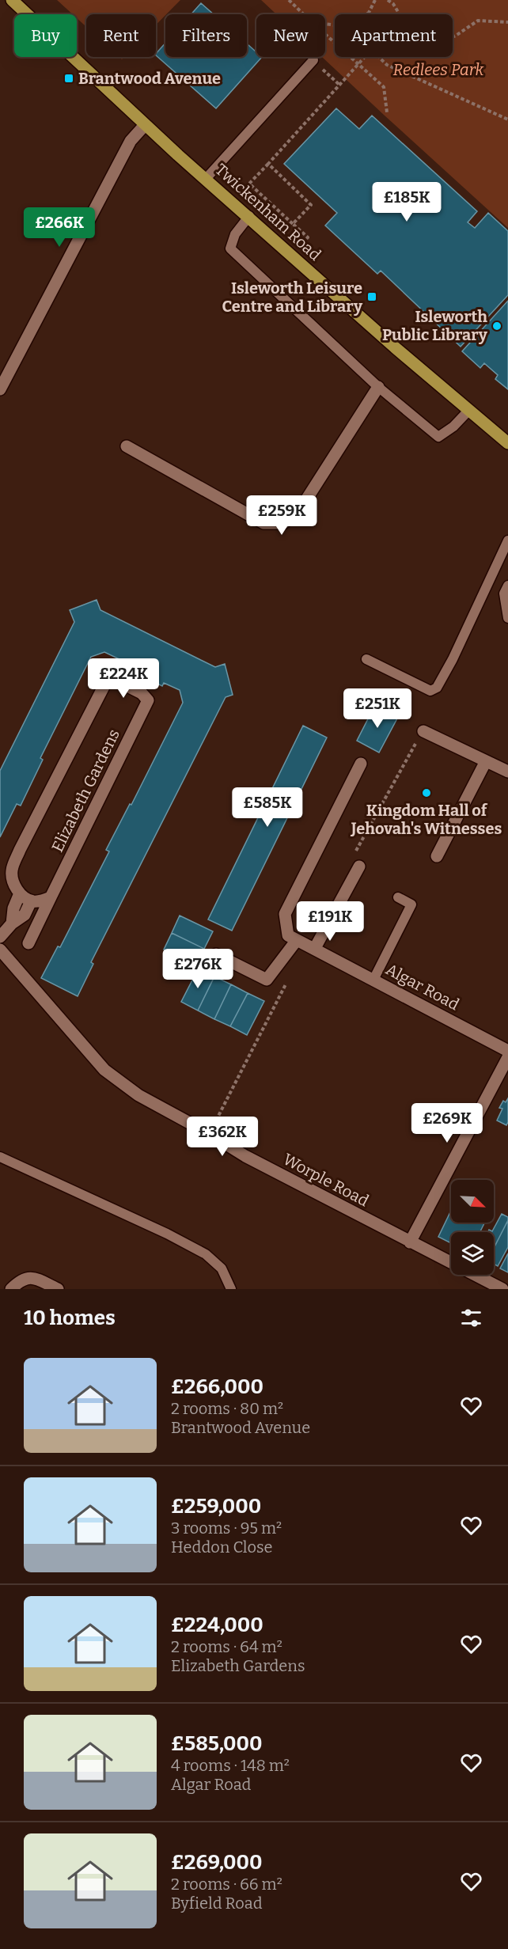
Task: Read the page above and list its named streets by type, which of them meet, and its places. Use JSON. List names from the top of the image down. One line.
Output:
{"streets":{"main road":["Twickenham Road"],"street":["Elizabeth Gardens","Algar Road","Worple Road"]},"parks":["Redlees Park"],"places":{"transit":["Brantwood Avenue","Isleworth Leisure Centre and Library"],"other":["Isleworth Public Library","Kingdom Hall of Jehovah's Witnesses"]},"north":"bottom right","page":{"chip":["Buy","Rent","Filters","New","Apartment"],"price":["£185K","£266K","£259K","£224K","£251K","£585K","£191K","£276K","£269K","£362K"],"heading":"10 homes","list":[{"name":"£266,000","note":"2 rooms · 80 m² · Brantwood Avenue"},{"name":"£259,000","note":"3 rooms · 95 m² · Heddon Close"},{"name":"£224,000","note":"2 rooms · 64 m² · Elizabeth Gardens"},{"name":"£585,000","note":"4 rooms · 148 m² · Algar Road"},{"name":"£269,000","note":"2 rooms · 66 m² · Byfield Road"}]}}
